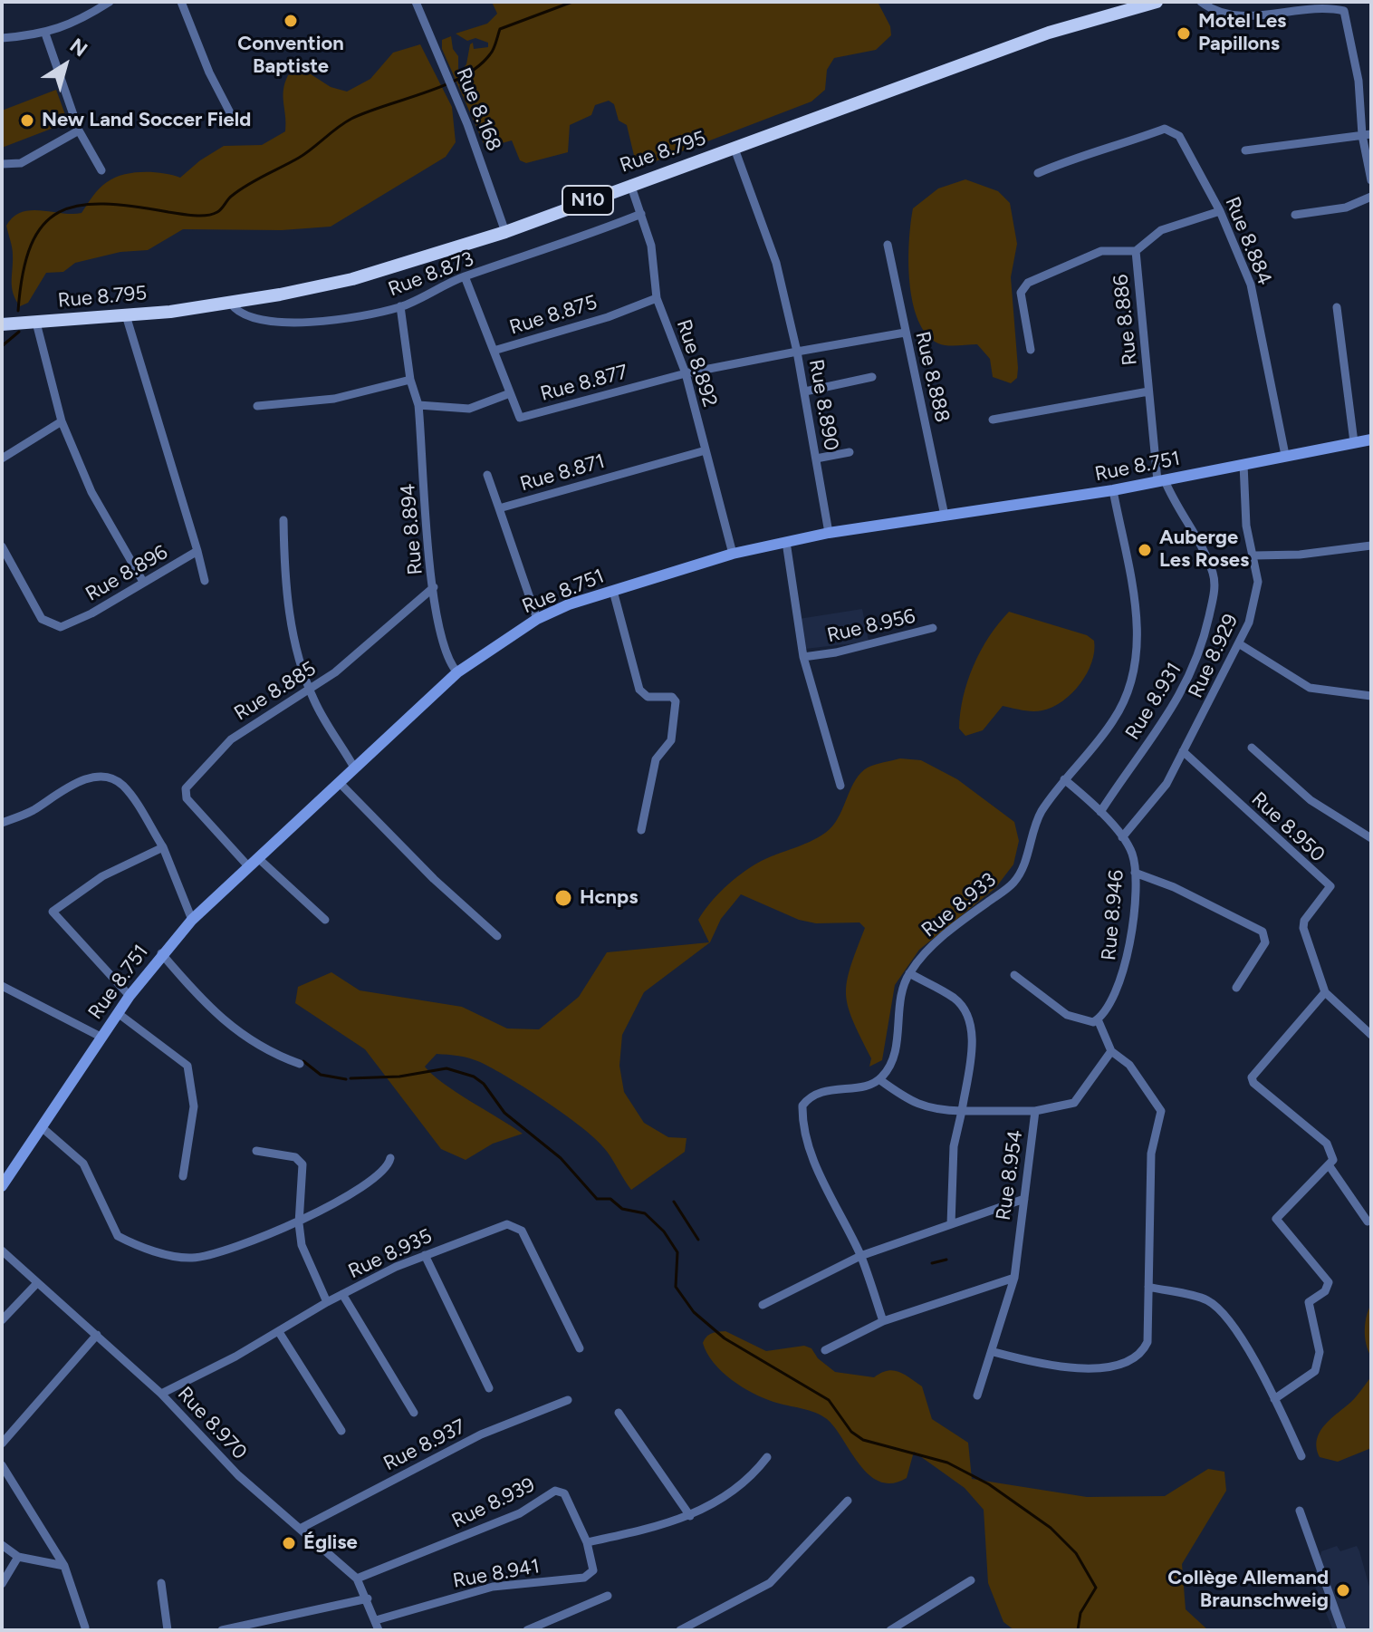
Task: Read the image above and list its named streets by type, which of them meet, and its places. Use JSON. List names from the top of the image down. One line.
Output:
{"streets":{"highway":["Rue 8.795","N10"],"main road":["Rue 8.751"],"street":["Rue 8.168","Rue 8.884","Rue 8.873","Rue 8.875","Rue 8.886","Rue 8.892","Rue 8.888","Rue 8.877","Rue 8.890","Rue 8.871","Rue 8.894","Rue 8.896","Rue 8.956","Rue 8.929","Rue 8.885","Rue 8.931","Rue 8.950","Rue 8.933","Rue 8.946","Rue 8.954","Rue 8.935","Rue 8.970","Rue 8.937","Rue 8.939","Rue 8.941"]},"crossings":[["Rue 8.168","Rue 8.795"],["Rue 8.795","Rue 8.873"],["Rue 8.795","Rue 8.892"],["Rue 8.795","Rue 8.896"],["Rue 8.884","Rue 8.751"],["Rue 8.873","Rue 8.875"],["Rue 8.873","Rue 8.892"],["Rue 8.873","Rue 8.894"],["Rue 8.875","Rue 8.892"],["Rue 8.875","Rue 8.877"],["Rue 8.886","Rue 8.751"],["Rue 8.886","Rue 8.931"],["Rue 8.892","Rue 8.877"],["Rue 8.892","Rue 8.890"],["Rue 8.892","Rue 8.751"],["Rue 8.892","Rue 8.871"],["Rue 8.888","Rue 8.751"],["Rue 8.877","Rue 8.890"],["Rue 8.890","Rue 8.751"],["Rue 8.751","Rue 8.871"],["Rue 8.751","Rue 8.894"],["Rue 8.751","Rue 8.956"],["Rue 8.751","Rue 8.929"],["Rue 8.751","Rue 8.885"],["Rue 8.751","Rue 8.931"],["Rue 8.751","Rue 8.933"],["Rue 8.894","Rue 8.885"],["Rue 8.929","Rue 8.950"],["Rue 8.929","Rue 8.946"],["Rue 8.931","Rue 8.946"],["Rue 8.933","Rue 8.946"],["Rue 8.933","Rue 8.954"],["Rue 8.935","Rue 8.970"],["Rue 8.970","Rue 8.937"],["Rue 8.970","Rue 8.939"],["Rue 8.970","Rue 8.941"],["Rue 8.939","Rue 8.941"]],"places":["Convention Baptiste","Motel Les Papillons","New Land Soccer Field","Auberge Les Roses","Hcnps","Église","Collège Allemand Braunschweig"],"north":"top right"}
